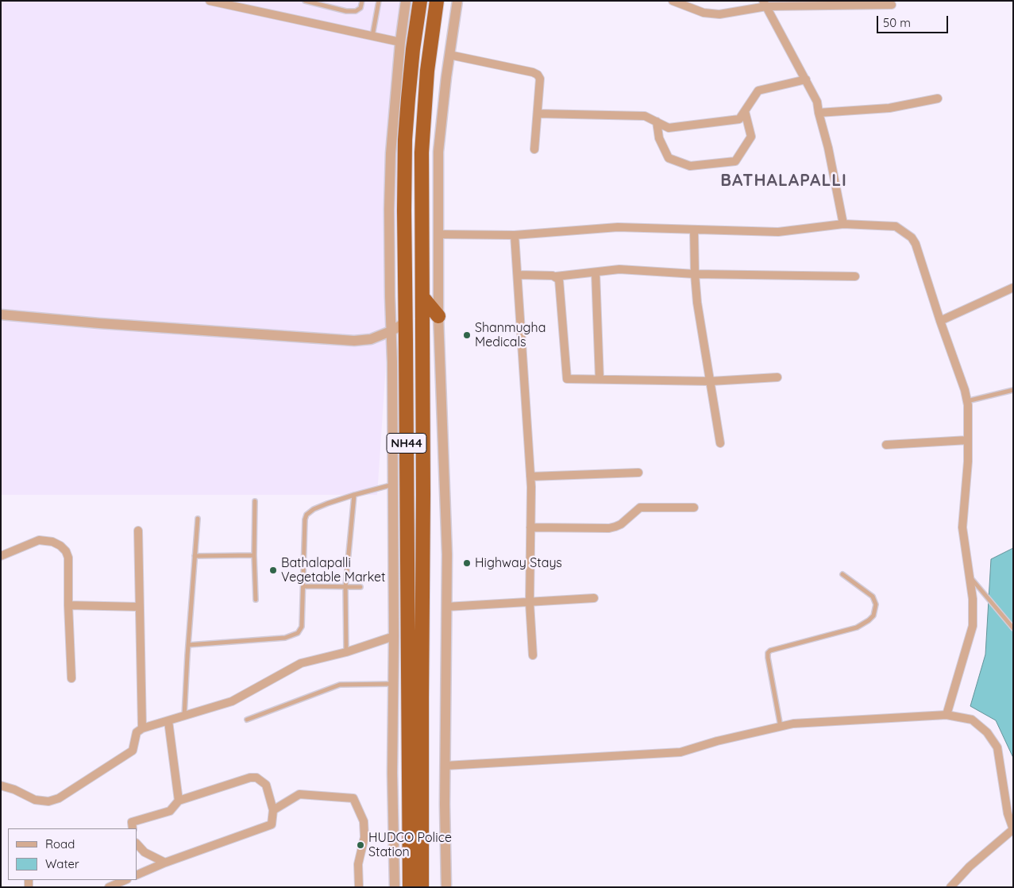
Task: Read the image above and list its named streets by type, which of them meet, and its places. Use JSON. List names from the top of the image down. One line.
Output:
{"streets":{"highway":["NH44"]},"districts":["BATHALAPALLI"],"places":["Shanmugha Medicals","Highway Stays","Bathalapalli Vegetable Market","HUDCO Police Station"],"legend":["Road","Water"],"scale_bar":"50 m"}
